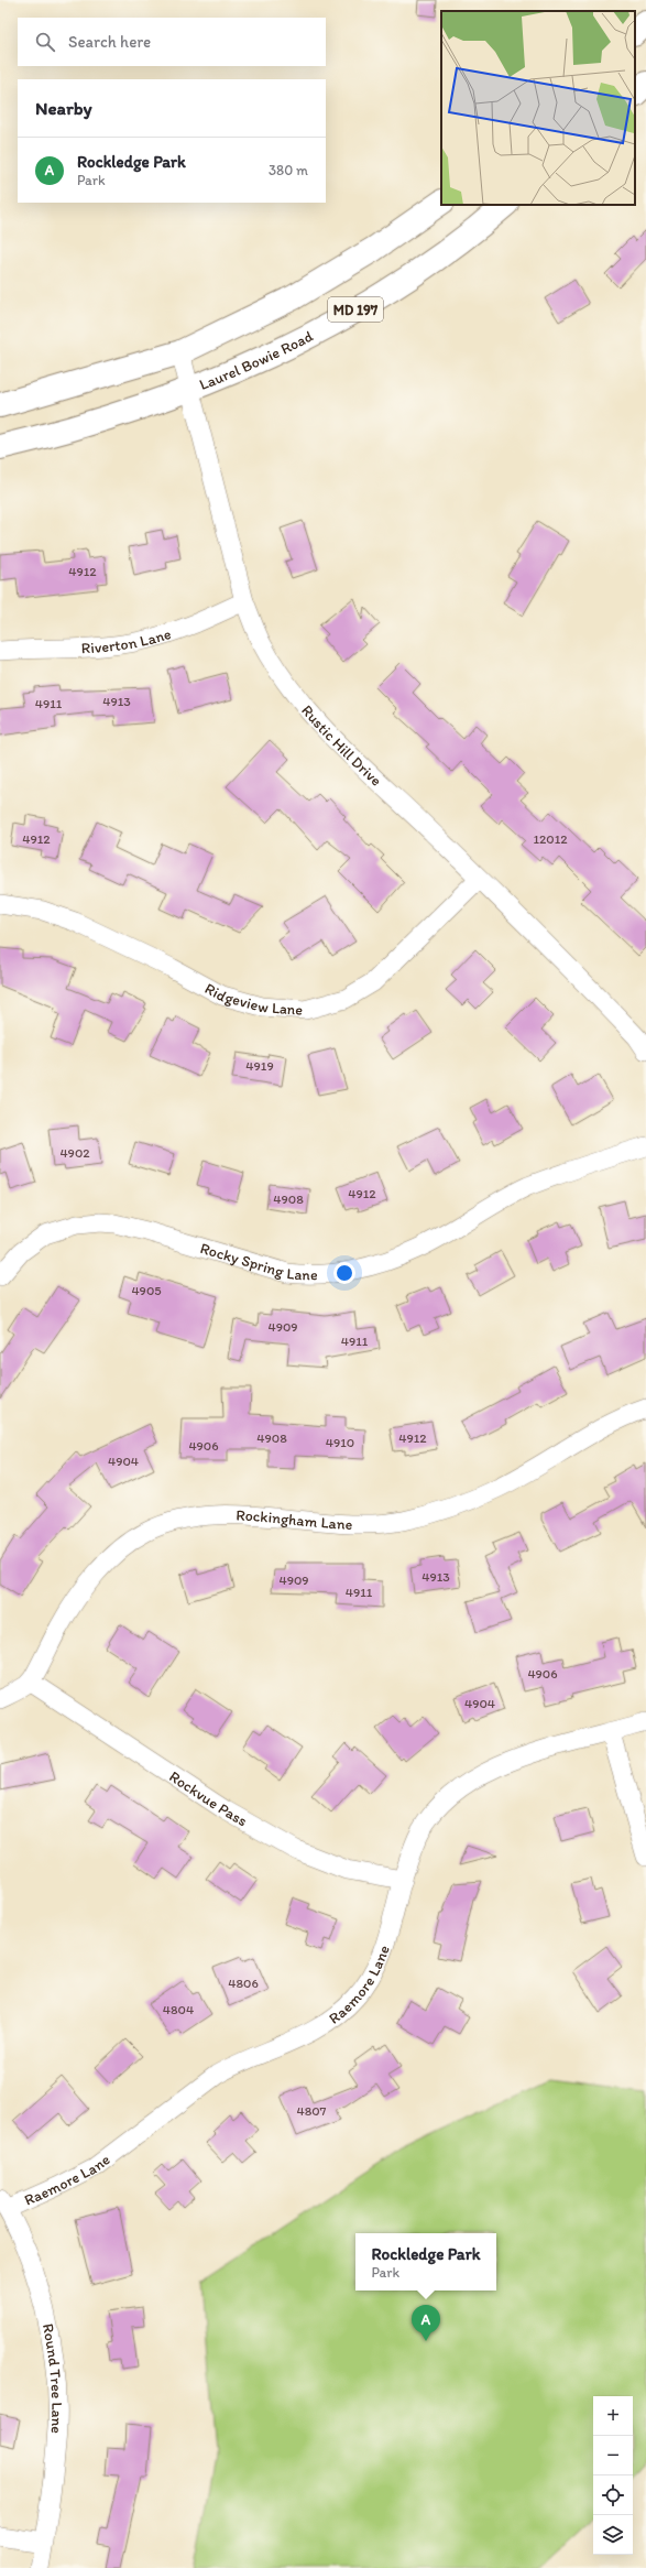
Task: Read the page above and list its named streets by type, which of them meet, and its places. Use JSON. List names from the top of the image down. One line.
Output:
{"streets":{"main road":["MD 197","Laurel Bowie Road"],"street":["Riverton Lane","Rustic Hill Drive","Ridgeview Lane","Rocky Spring Lane","Rockingham Lane","Rockvue Pass","Raemore Lane","Round Tree Lane"]},"crossings":[["MD 197","Rustic Hill Drive"],["Laurel Bowie Road","Rustic Hill Drive"],["Riverton Lane","Rustic Hill Drive"],["Rustic Hill Drive","Ridgeview Lane"],["Rockingham Lane","Rockvue Pass"],["Rockvue Pass","Raemore Lane"],["Raemore Lane","Round Tree Lane"]],"house_numbers":["4912","4913","4911","4912","12012","4919","4902","4912","4908","4905","4909","4911","4908","4912","4910","4906","4904","4913","4909","4911","4906","4904","4806","4804","4807"],"page":{"search":"Search here","heading":"Nearby","list":[{"mark":"A","name":"Rockledge Park","note":"Park","value":"380 m"}],"popup":["Rockledge Park","Park"],"pins":"A","map_buttons":["+","−"]}}
